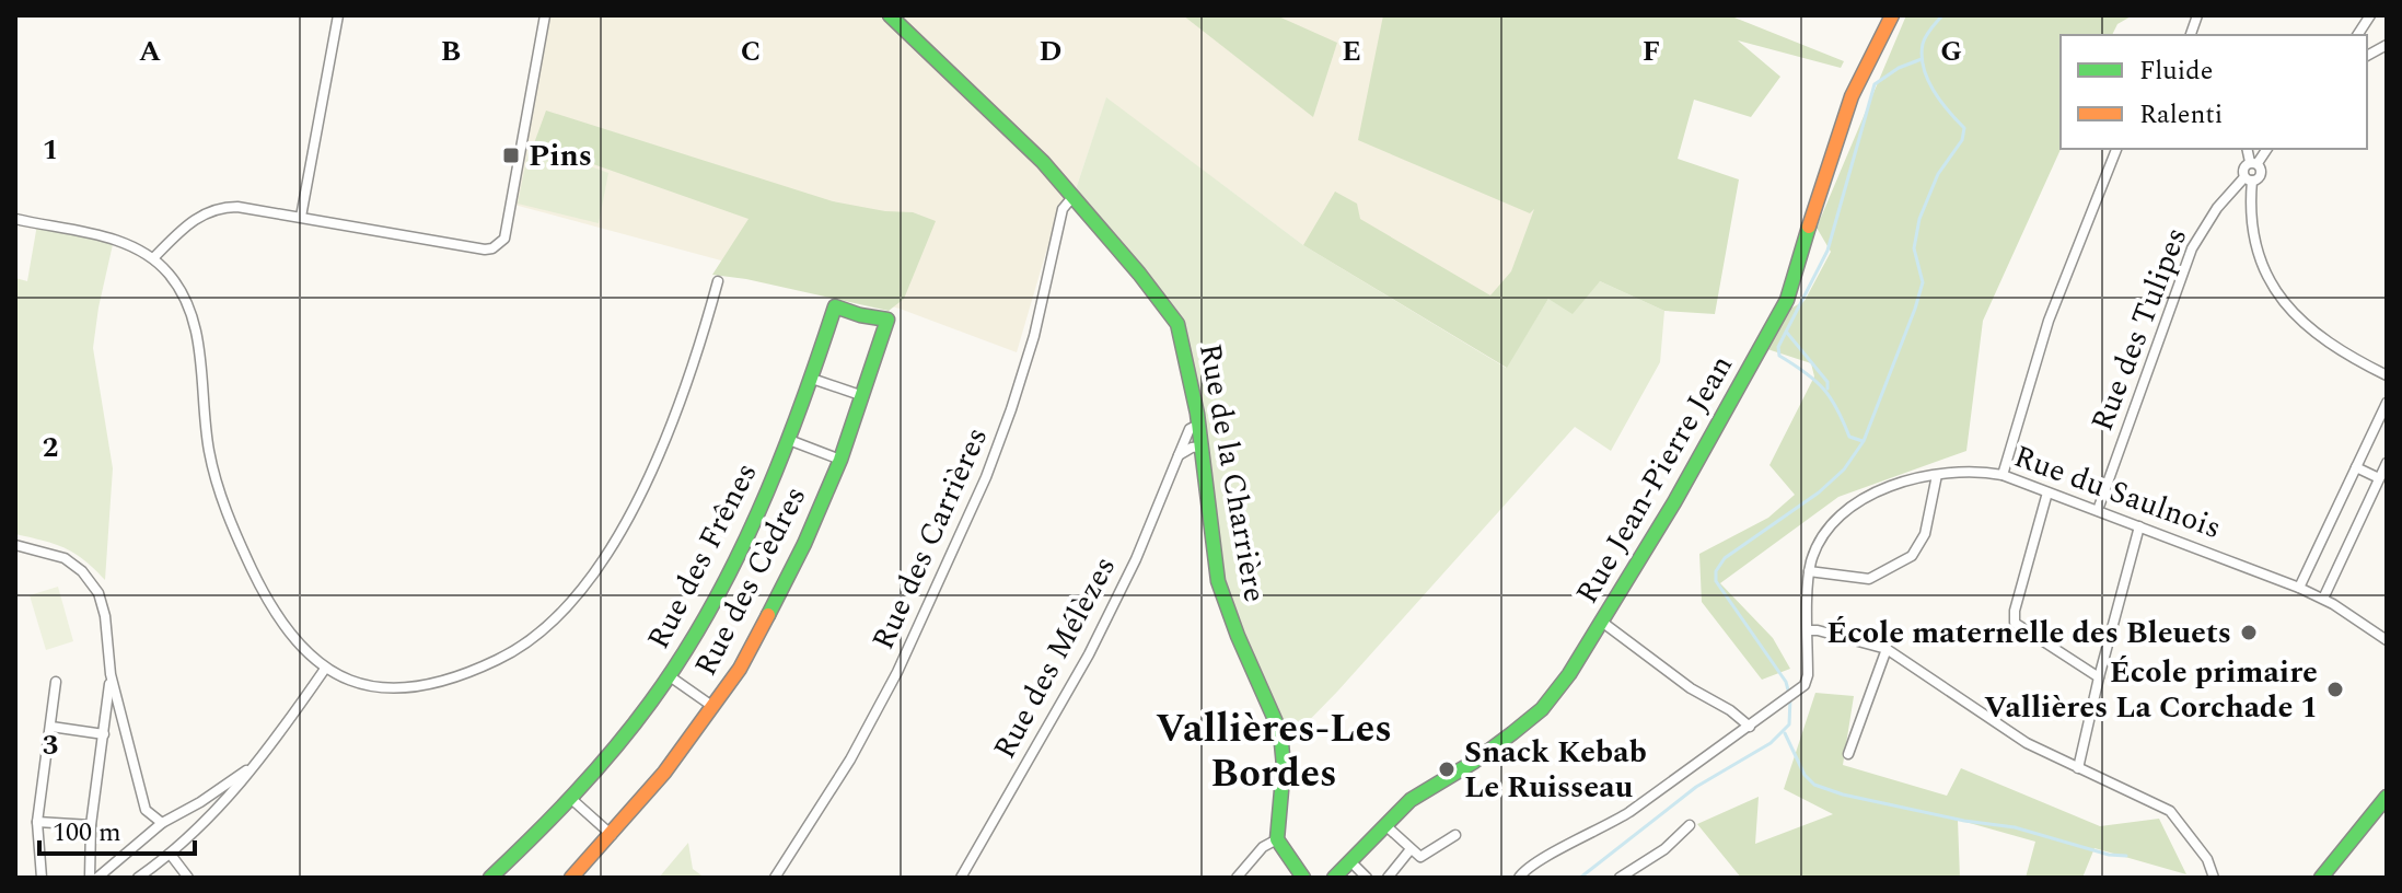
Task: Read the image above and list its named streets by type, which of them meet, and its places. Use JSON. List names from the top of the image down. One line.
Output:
{"streets":{"street":["Rue des Tulipes","Rue de la Charrière","Rue Jean-Pierre Jean","Rue du Saulnois","Rue des Carrières","Rue des Frênes","Rue des Cèdres","Rue des Mélèzes"]},"crossings":[["Rue des Tulipes","Rue du Saulnois"],["Rue de la Charrière","Rue des Carrières"],["Rue de la Charrière","Rue des Mélèzes"],["Rue des Frênes","Rue des Cèdres"]],"districts":["Vallières-Les Bordes"],"places":{"transit":["Pins"],"other":["École maternelle des Bleuets","École primaire Vallières La Corchade 1","Snack Kebab Le Ruisseau"]},"legend":["Fluide","Ralenti"],"scale_bar":"100 m","grid":{"columns":["A","B","C","D","E","F","G"],"rows":["1","2","3"]}}
